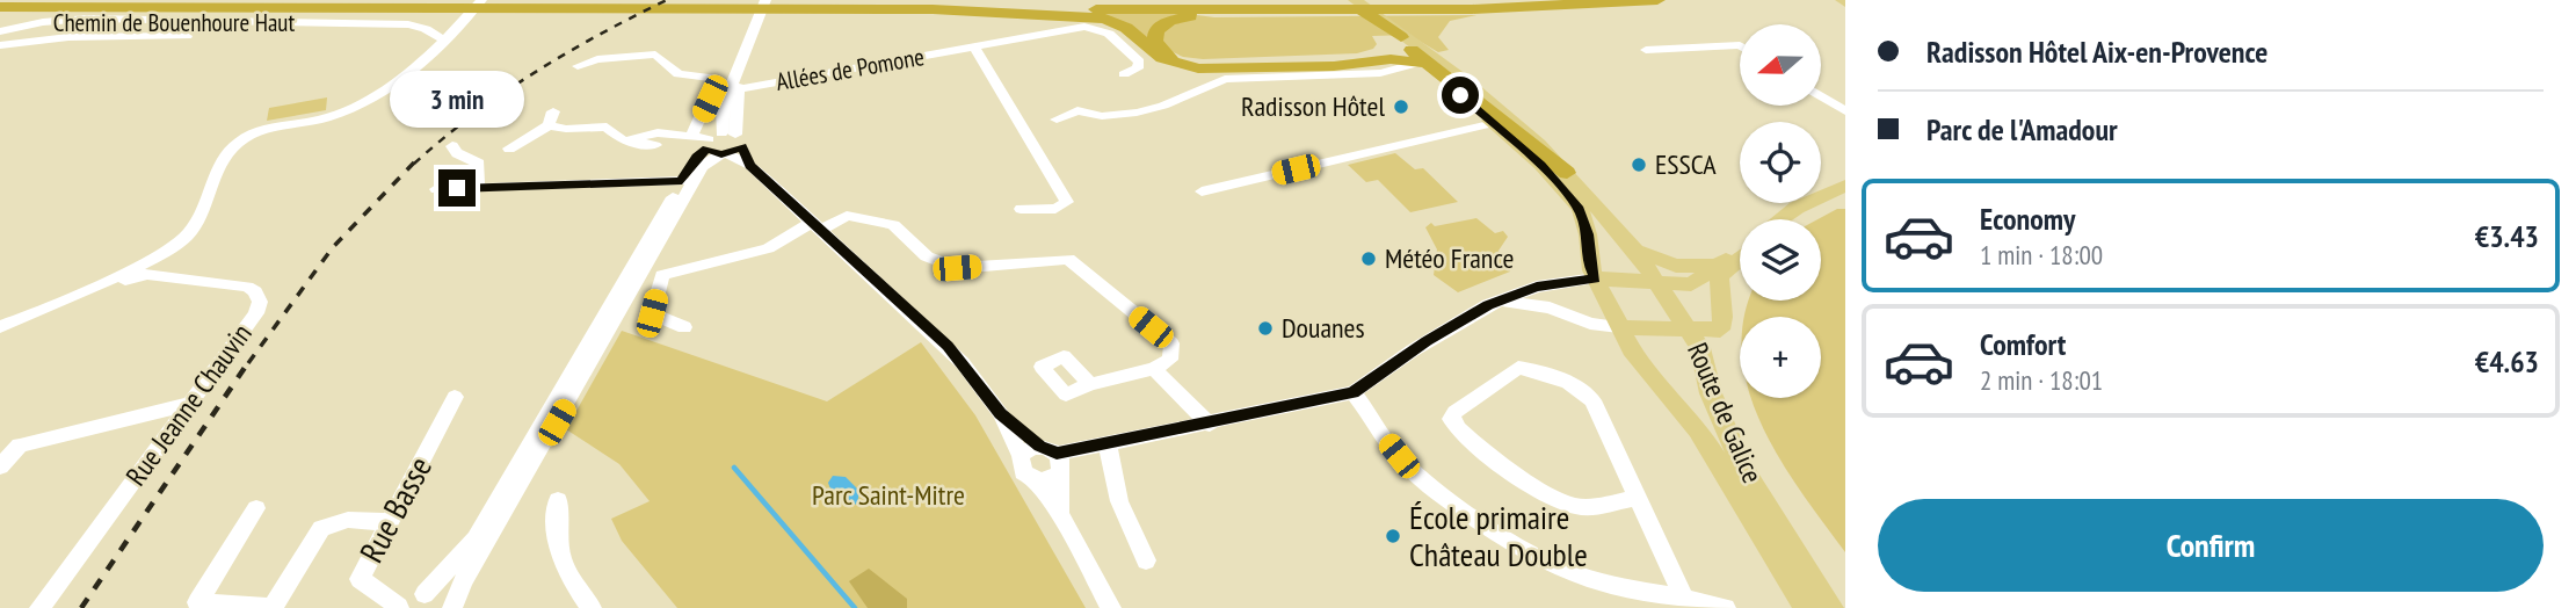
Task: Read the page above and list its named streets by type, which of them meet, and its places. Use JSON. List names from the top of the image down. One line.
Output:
{"streets":{"main road":["Route de Galice"],"street":["Chemin de Bouenhoure Haut","Allées de Pomone","Rue Jeanne Chauvin","Rue Basse"]},"parks":["Parc Saint-Mitre"],"places":["Radisson Hôtel","ESSCA","Météo France","Douanes","École primaire Château Double"],"north":"left","page":{"banner":["Radisson Hôtel Aix-en-Provence","Parc de l'Amadour"],"map_buttons":"+","bubble":"3 min","list":[{"name":"Economy","note":"1 min · 18:00","value":"€3.43"},{"name":"Comfort","note":"2 min · 18:01","value":"€4.63"}],"buttons":"Confirm"}}
